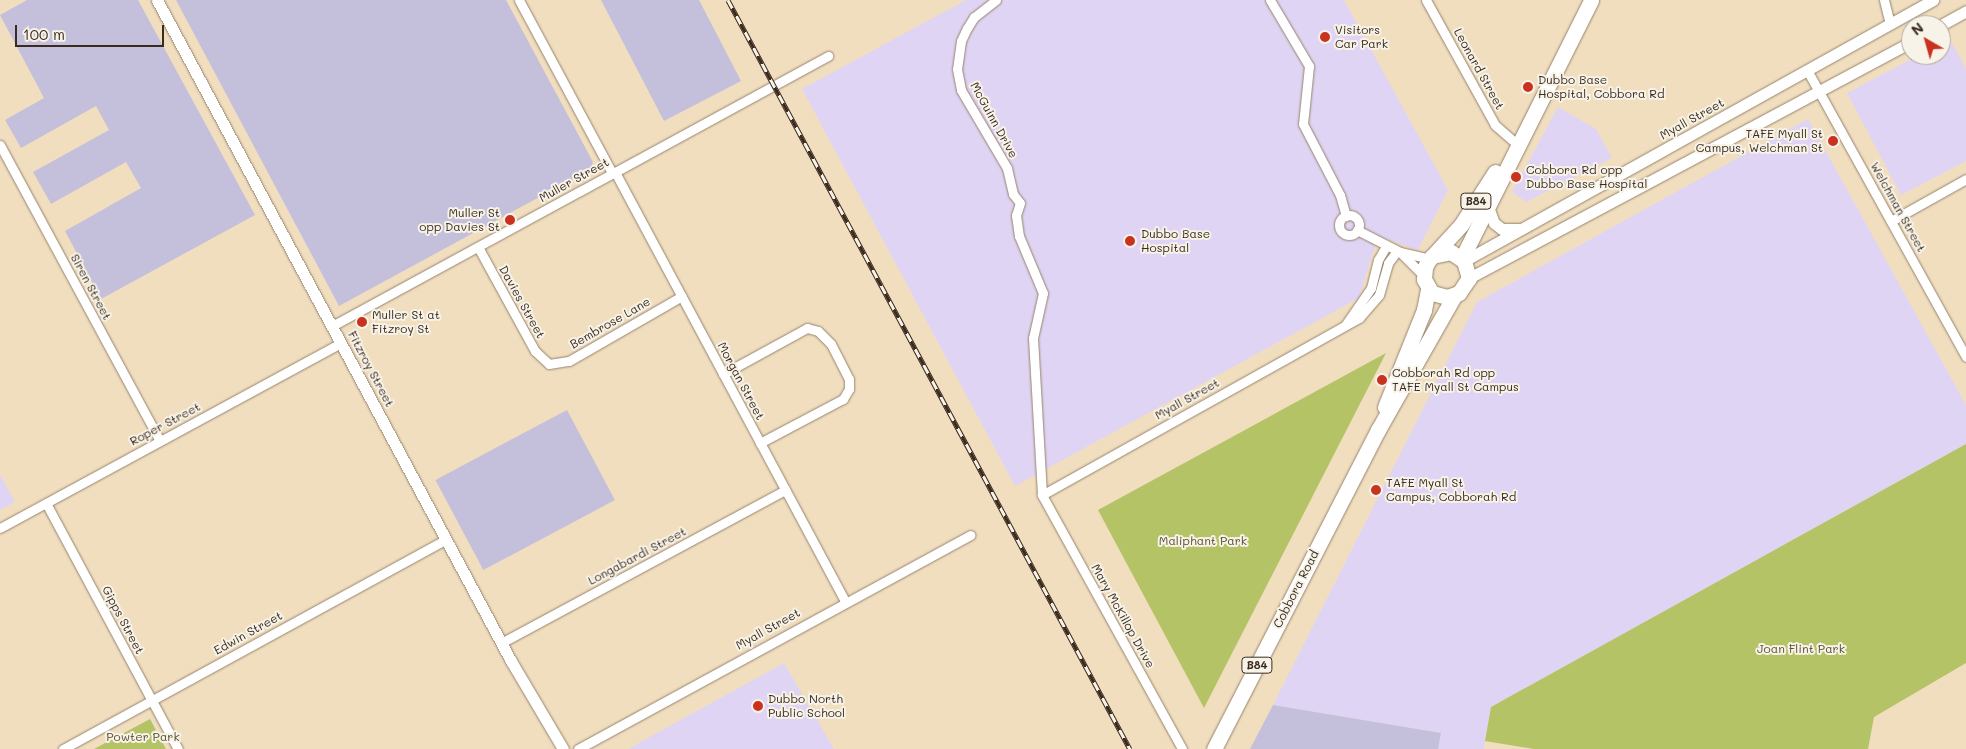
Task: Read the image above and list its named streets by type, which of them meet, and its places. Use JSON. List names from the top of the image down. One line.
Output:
{"streets":{"main road":["B84","Cobbora Road"],"street":["Leonard Street","Myall Street","McGuinn Drive","Muller Street","Welchman Street","Siren Street","Davies Street","Bembrose Lane","Fitzroy Street","Morgan Street","Roper Street","Longabardi Street","Mary McKillop Drive","Gipps Street","Edwin Street"]},"crossings":[["Leonard Street","B84"],["Myall Street","McGuinn Drive"],["Myall Street","B84"],["Myall Street","Welchman Street"],["Myall Street","Morgan Street"],["Myall Street","Cobbora Road"],["Myall Street","Mary McKillop Drive"],["McGuinn Drive","Mary McKillop Drive"],["Muller Street","Davies Street"],["Muller Street","Fitzroy Street"],["Muller Street","Morgan Street"],["B84","Cobbora Road"],["Siren Street","Roper Street"],["Davies Street","Bembrose Lane"],["Bembrose Lane","Morgan Street"],["Fitzroy Street","Roper Street"],["Fitzroy Street","Longabardi Street"],["Fitzroy Street","Edwin Street"],["Morgan Street","Longabardi Street"],["Roper Street","Gipps Street"],["Gipps Street","Edwin Street"]],"parks":["Maliphant Park","Joan Flint Park","Powter Park"],"places":["Visitors Car Park","Dubbo Base Hospital, Cobbora Rd","TAFE Myall St Campus, Welchman St","Cobbora Rd opp Dubbo Base Hospital","Muller St opp Davies St","Dubbo Base Hospital","Muller St at Fitzroy St","Cobborah Rd opp TAFE Myall St Campus","TAFE Myall St Campus, Cobborah Rd","Dubbo North Public School"],"scale_bar":"100 m","north":"top left"}
